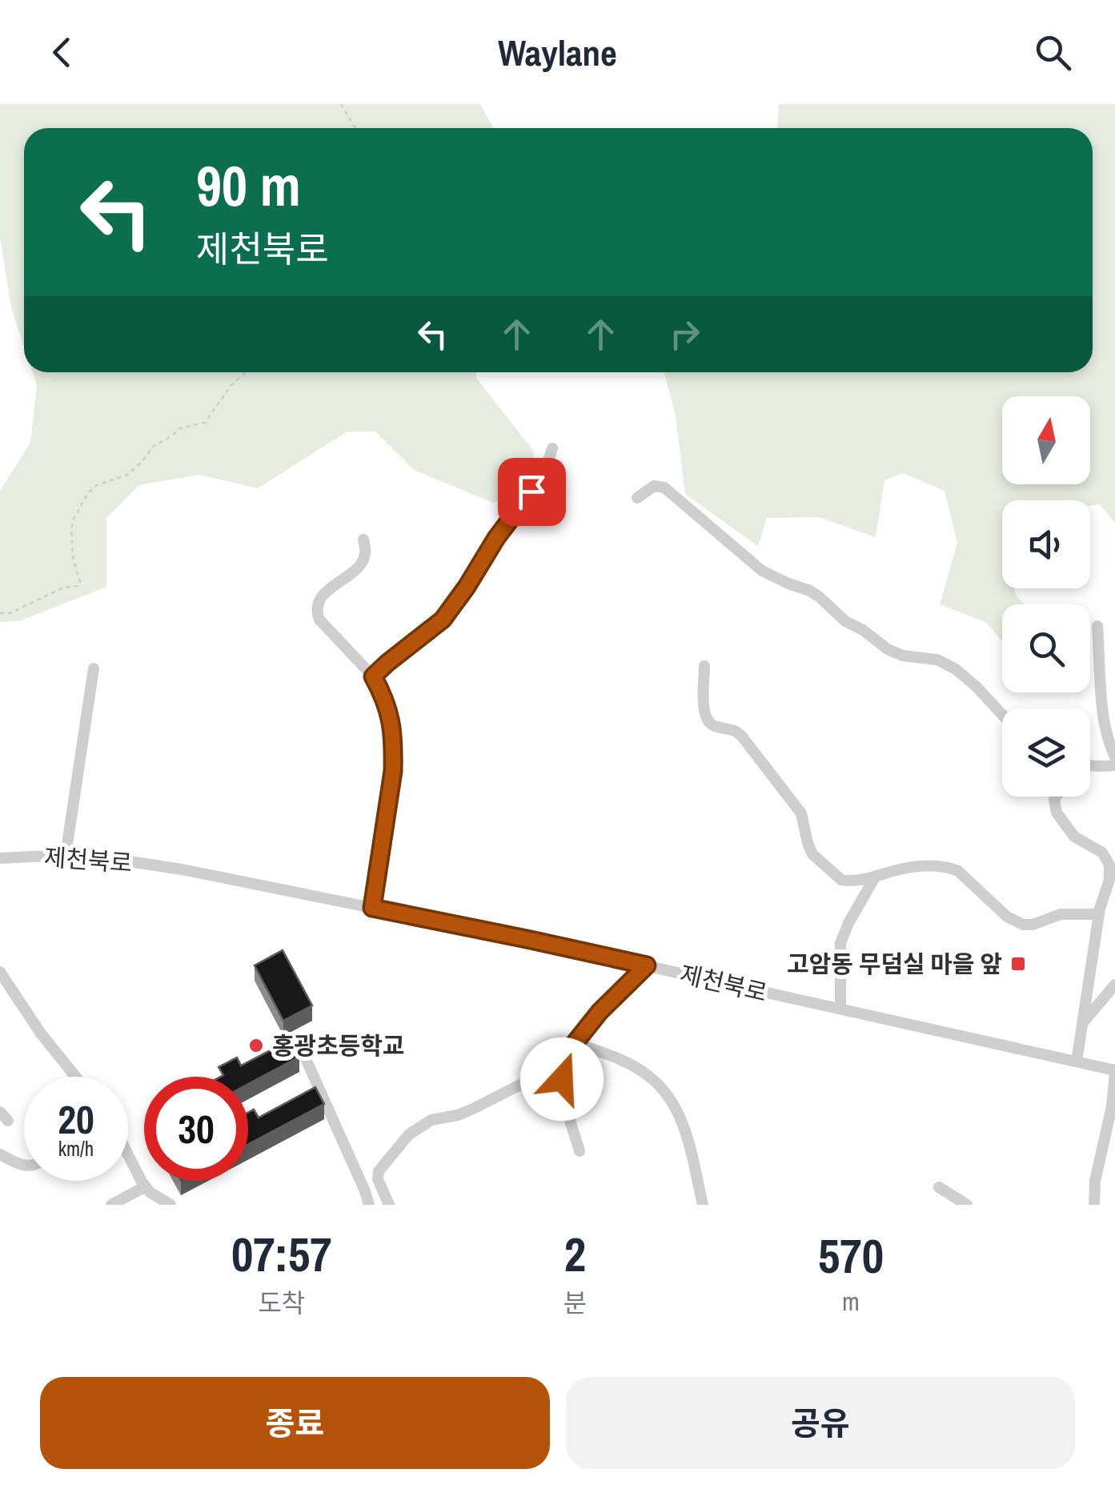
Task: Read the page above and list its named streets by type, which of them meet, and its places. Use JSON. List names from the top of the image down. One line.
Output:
{"streets":{"street":["제천북로"]},"places":{"transit":["고암동 무덤실 마을 앞"],"other":["홍광초등학교"]},"north":"top","page":{"header":"Waylane","turn":["90 m","제천북로"],"speed":"20 km/h","limit":"30","eta":["07:57","도착","2","분","570","m"],"buttons":["종료","공유"]}}
